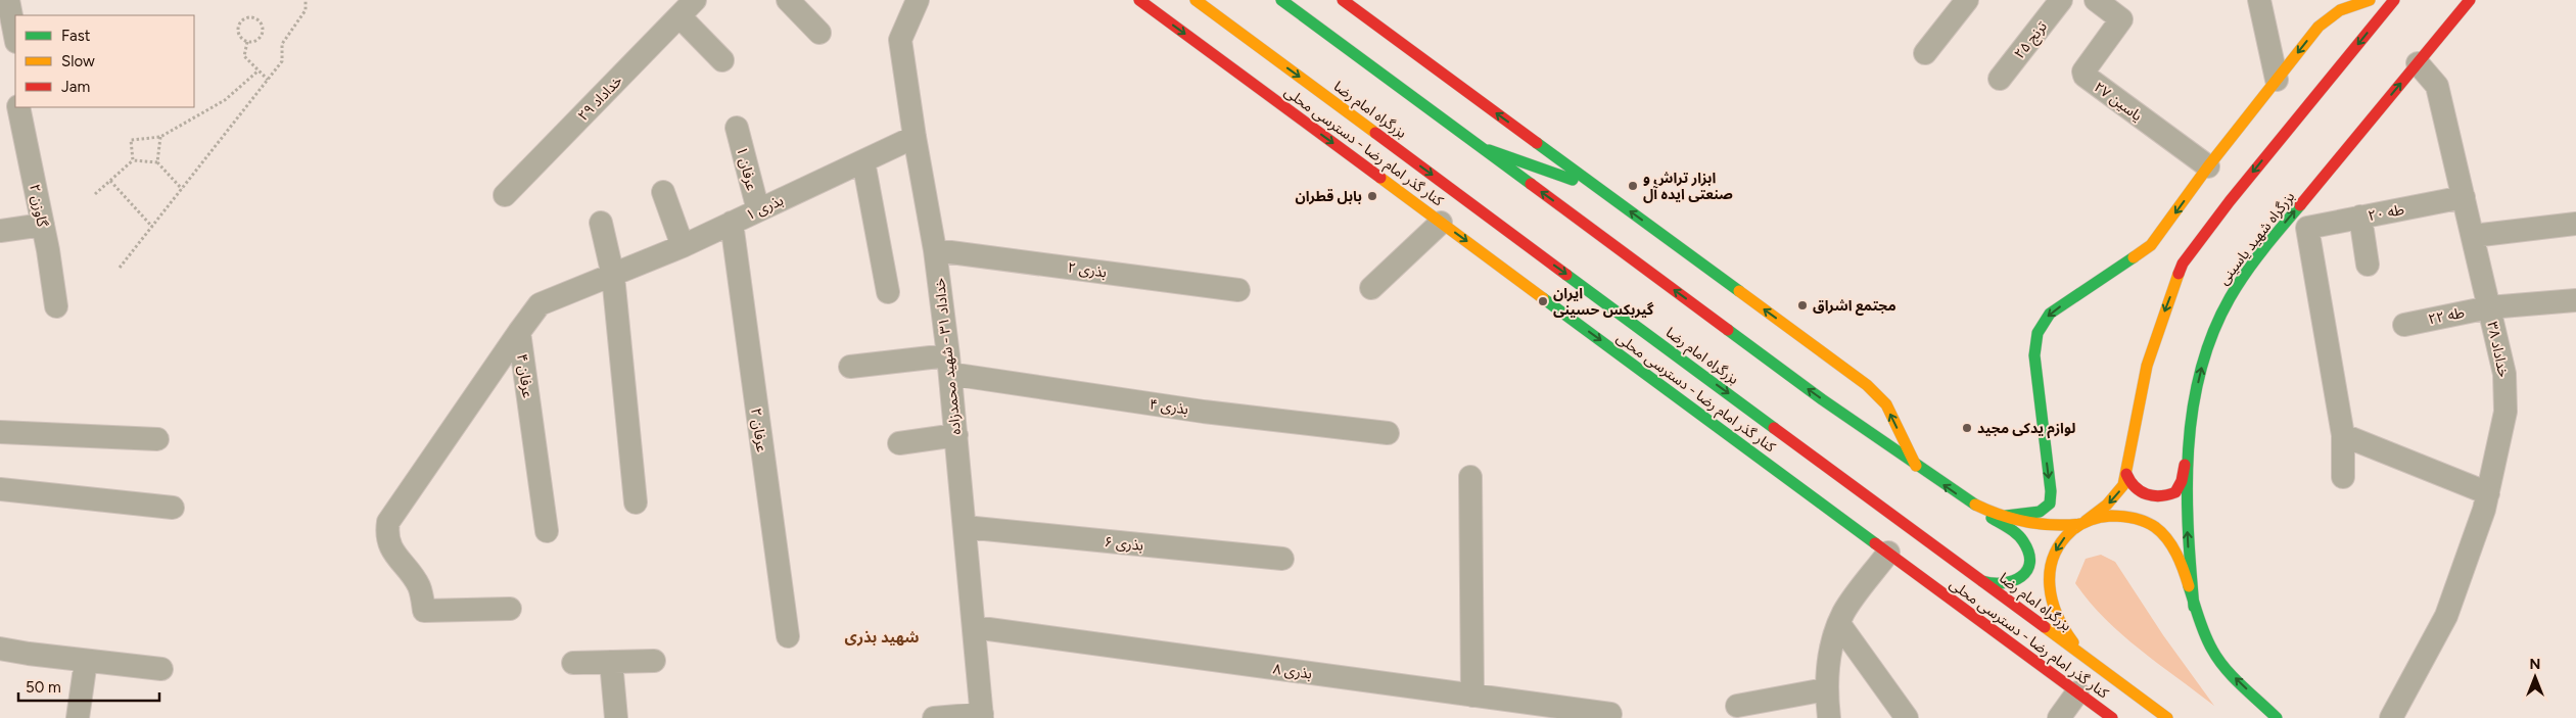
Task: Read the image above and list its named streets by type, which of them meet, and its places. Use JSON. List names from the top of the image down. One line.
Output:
{"streets":{"main road":["بزرگراه امام رضا","کنار گذر امام رضا - دسترسی محلی","بزرگراه شهید یاسینی"],"street":["ترنج ۲۵","خداداد ۲۹","یاسین ۲۷","عرفان ۱","گاوزن ۲","بذری ۱","طه ۲۰","بذری ۲","طه ۲۲","خداداد ۳۸","خداداد ۳۱ - شهید محمدزاده","عرفان ۴","بذری ۴","عرفان ۲","بذری ۶","بذری ۸"]},"crossings":[["عرفان ۱","بذری ۱"],["بذری ۱","خداداد ۳۱ - شهید محمدزاده"],["بذری ۱","عرفان ۲"],["طه ۲۰","خداداد ۳۸"],["بزرگراه شهید یاسینی","خداداد ۳۸"],["بذری ۲","خداداد ۳۱ - شهید محمدزاده"],["طه ۲۲","خداداد ۳۸"],["خداداد ۳۱ - شهید محمدزاده","بذری ۴"],["خداداد ۳۱ - شهید محمدزاده","بذری ۶"],["خداداد ۳۱ - شهید محمدزاده","بذری ۸"]],"districts":["شهید بذری"],"places":["ابزار تراش و صنعتی ایده آل","بابل قطران","ایران گیربکس حسینی","مجتمع اشراق","لوازم یدکی مجید"],"legend":["Fast","Slow","Jam"],"scale_bar":"50 m","north":"top"}
